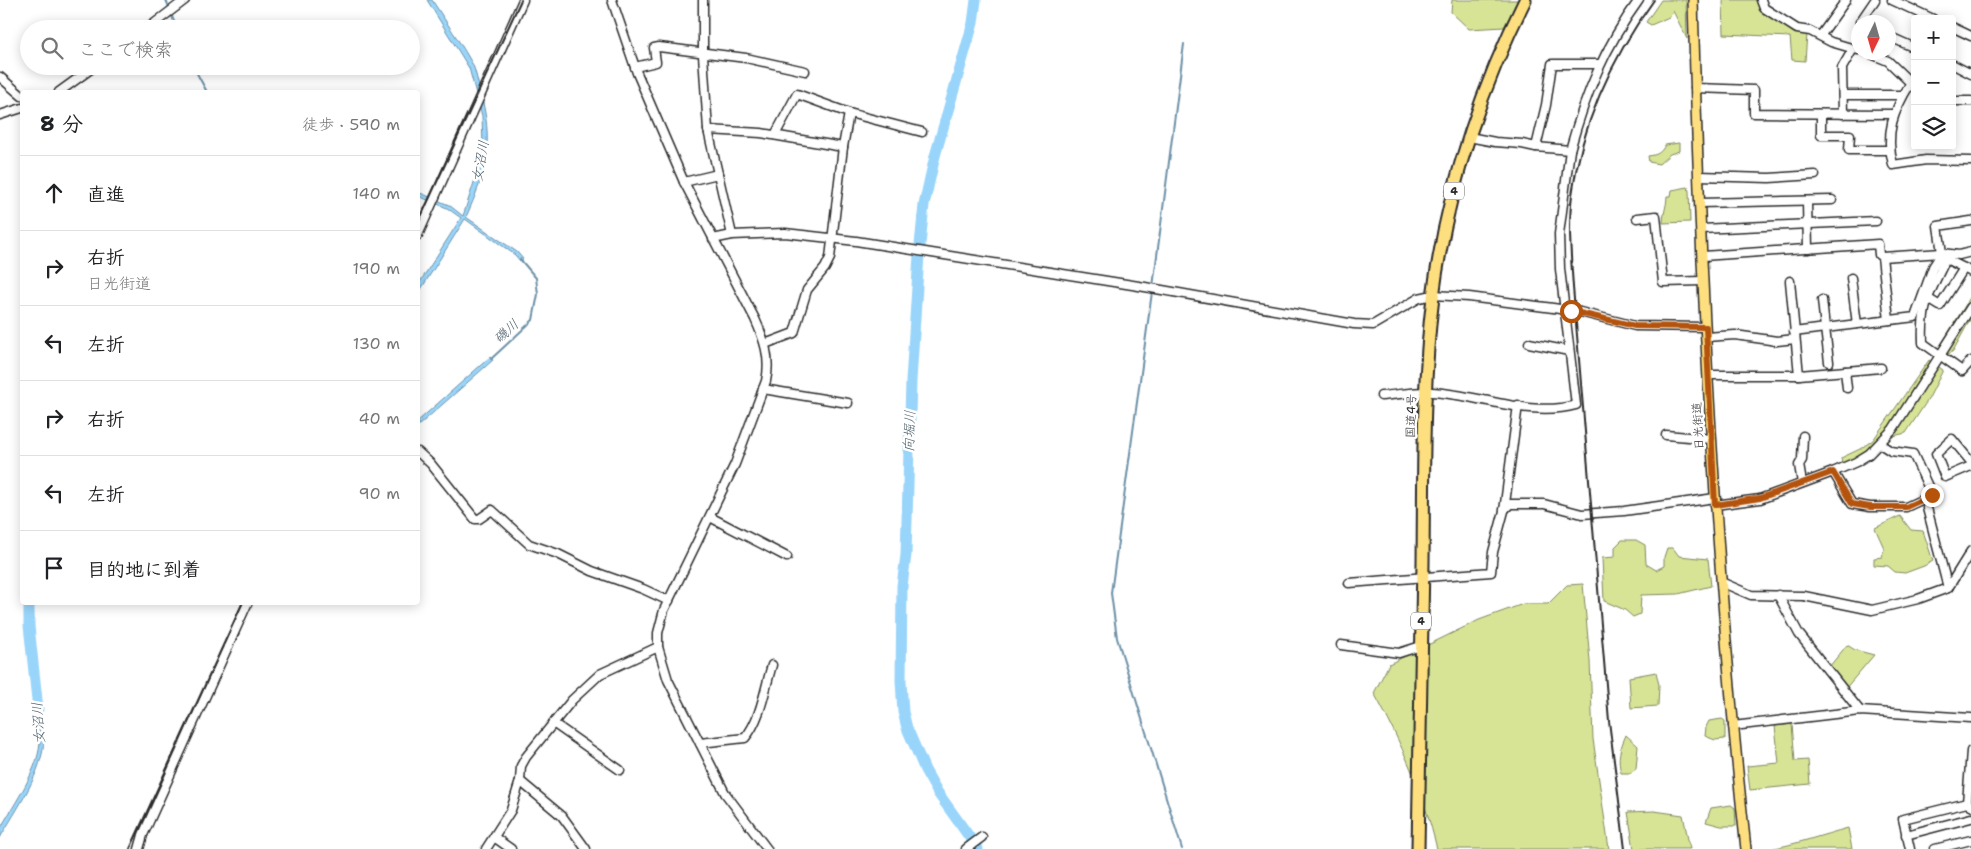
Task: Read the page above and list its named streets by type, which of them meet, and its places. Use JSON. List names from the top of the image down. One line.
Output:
{"streets":{"highway":["4","国道4号"],"main road":["日光街道"]},"water":["女沼川","磯川","向堀川"],"north":"bottom","page":{"map_buttons":["+","−"],"search":"ここで検索","heading":["8 分","徒歩 · 590 m"],"list":[["直進","140 m"],["右折","日光街道","190 m"],["左折","130 m"],["右折","40 m"],["左折","90 m"],"目的地に到着"]}}
